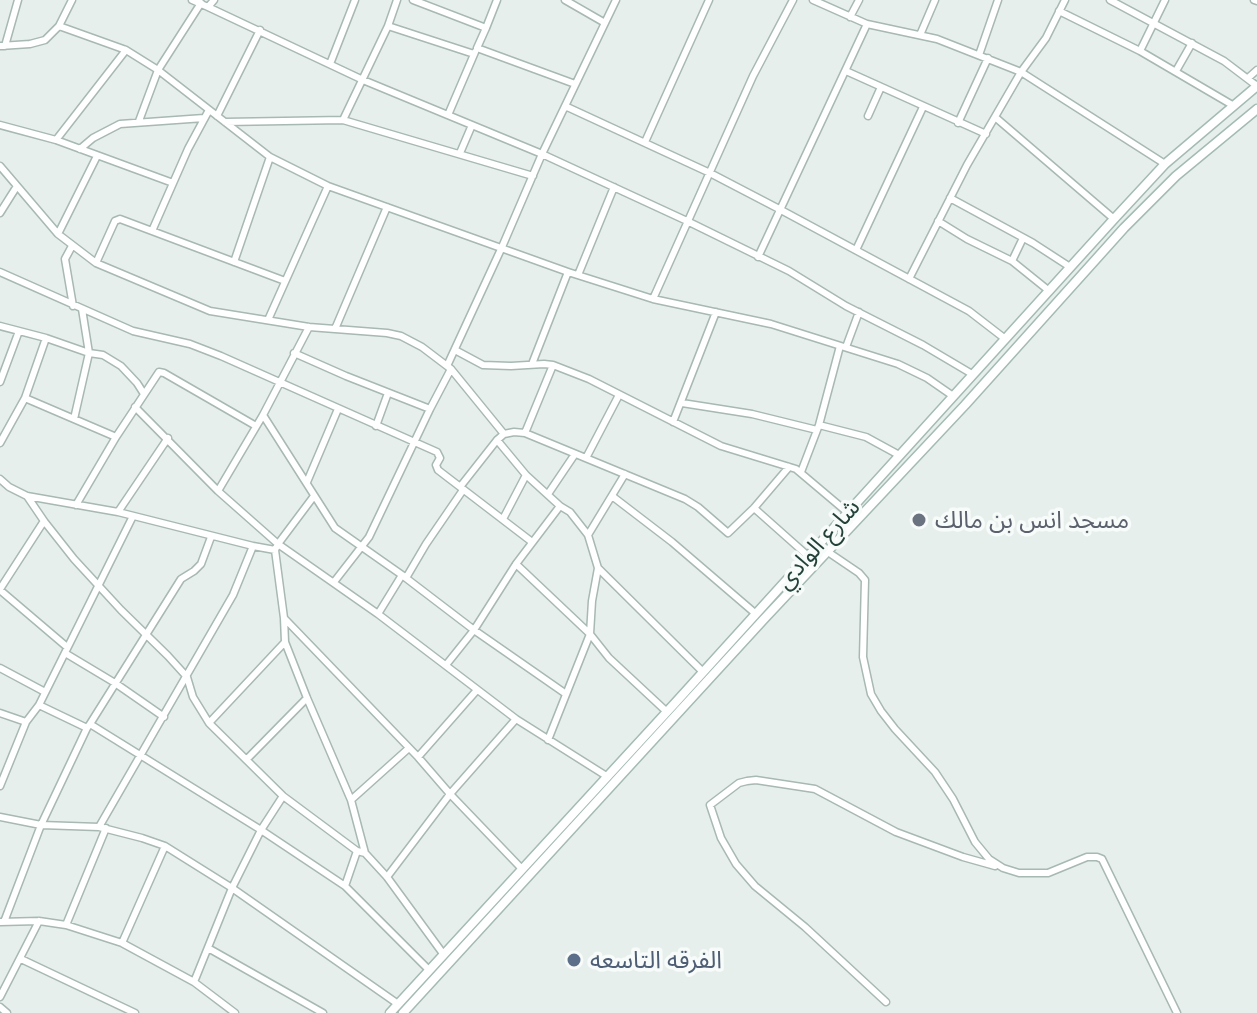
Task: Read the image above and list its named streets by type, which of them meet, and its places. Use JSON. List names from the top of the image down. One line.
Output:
{"streets":{"main road":["شارع الوادي"]},"places":["مسجد انس بن مالك","الفرقه التاسعه"]}
